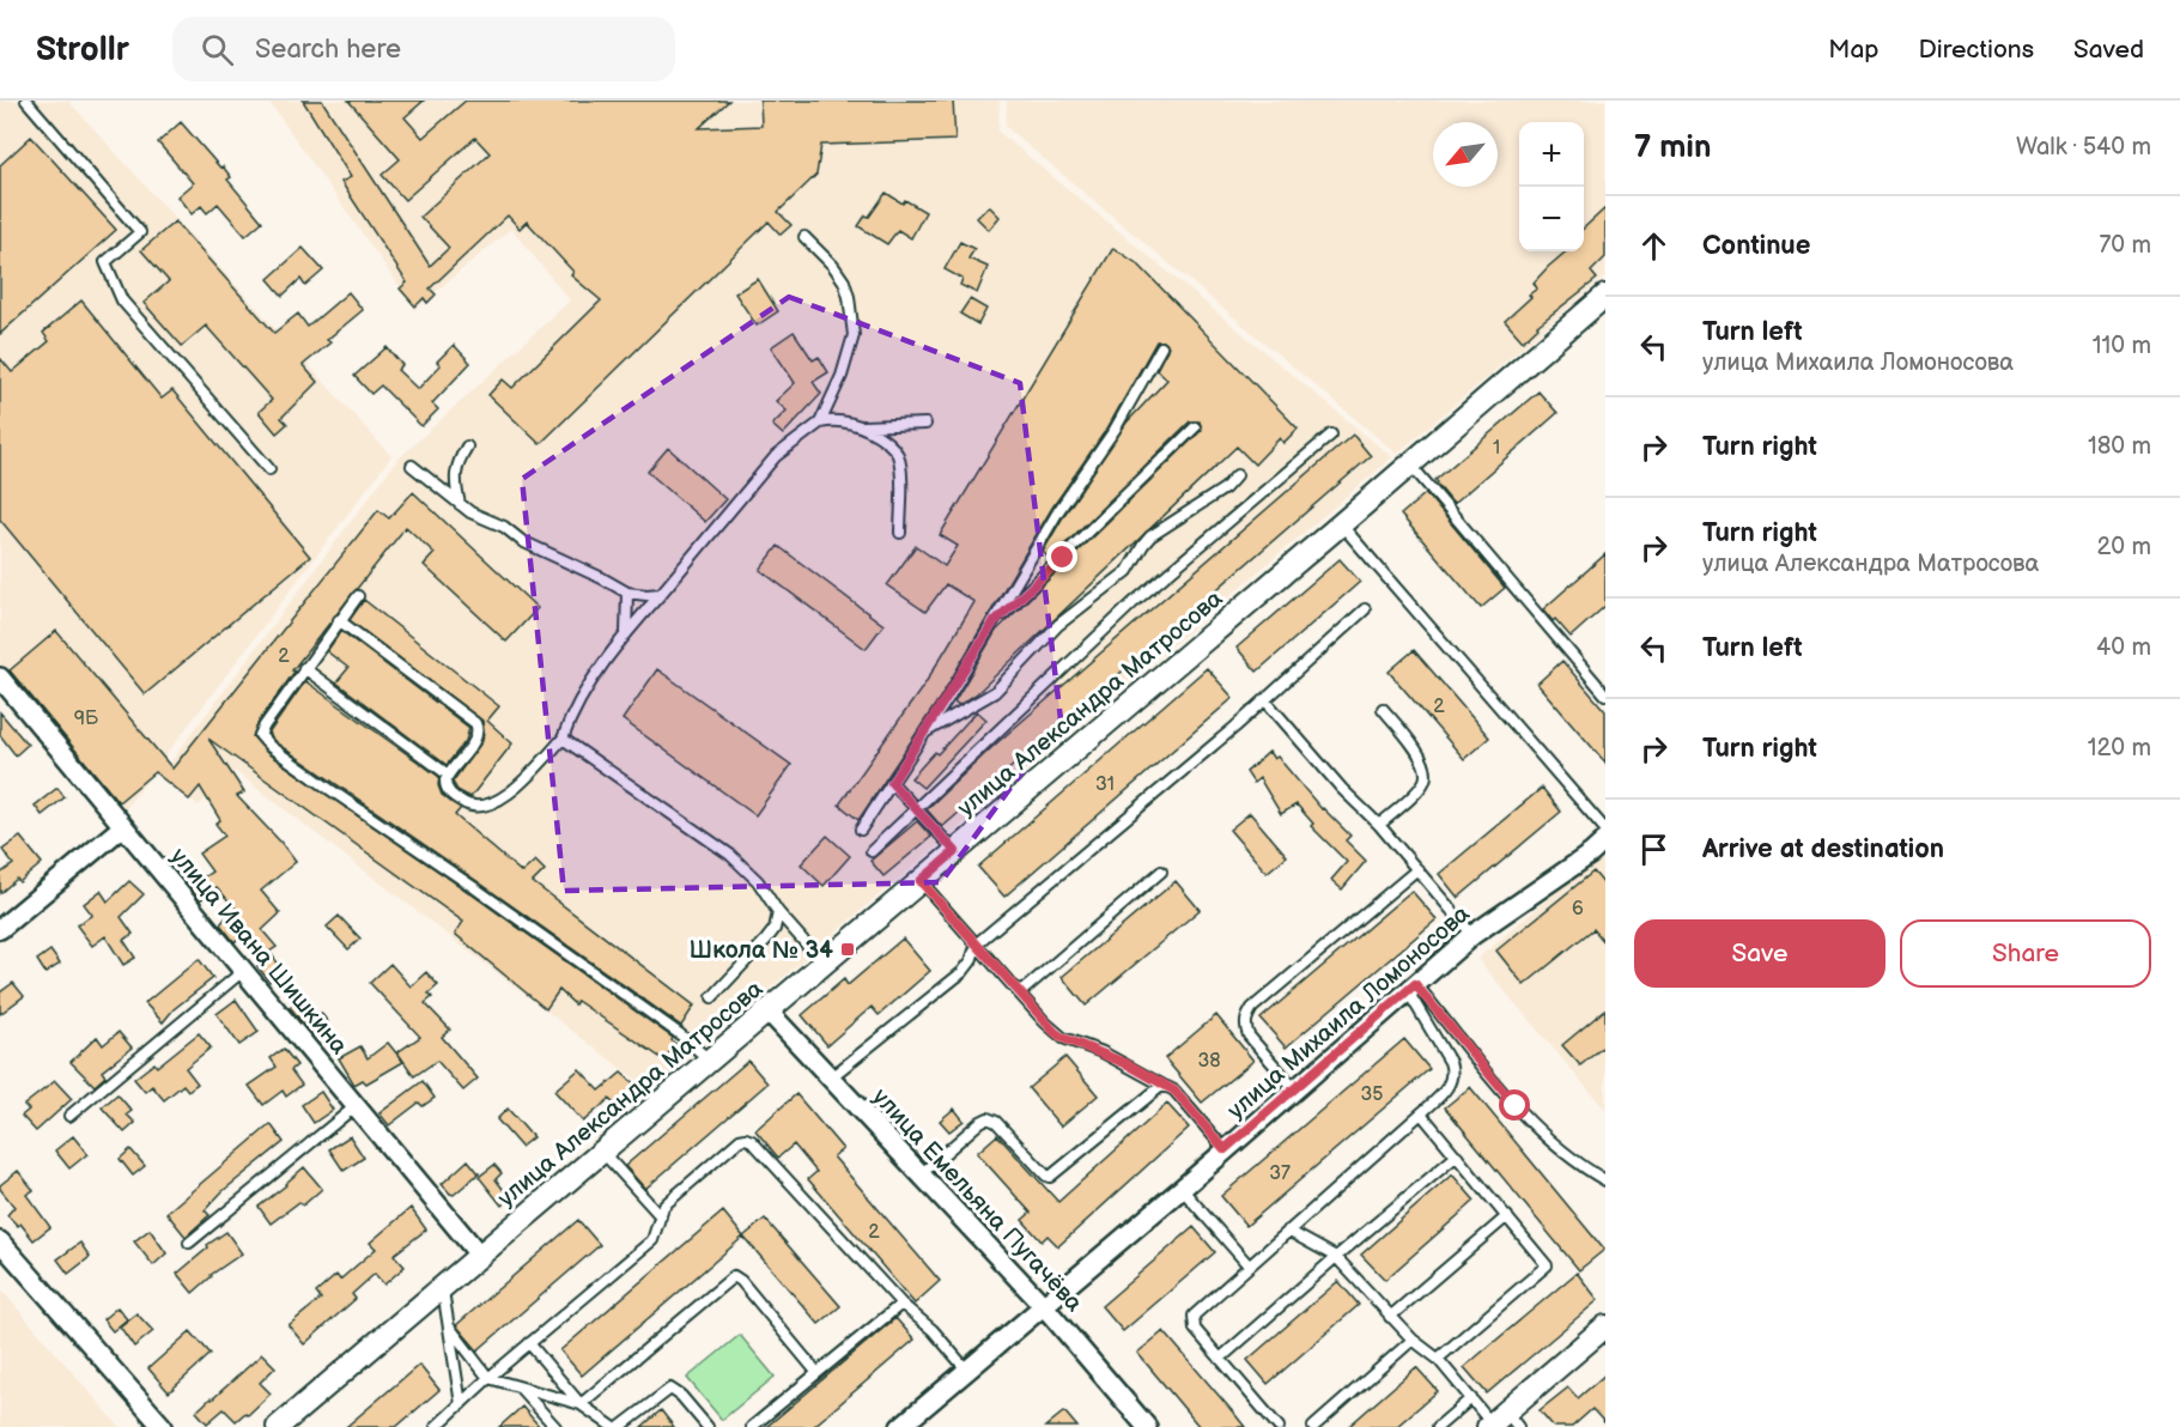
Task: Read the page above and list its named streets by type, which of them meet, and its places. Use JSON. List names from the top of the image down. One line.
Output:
{"streets":{"street":["улица Александра Матросова","улица Ивана Шишкина","улица Михаила Ломоносова","улица Емельяна Пугачёва"]},"crossings":[["улица Александра Матросова","улица Ивана Шишкина"],["улица Александра Матросова","улица Емельяна Пугачёва"],["улица Михаила Ломоносова","улица Емельяна Пугачёва"]],"places":{"transit":["Школа № 34"]},"house_numbers":["1","2","2","9Б","31","6","38","35","37","2"],"north":"bottom left","page":{"header":"Strollr","search":"Search here","nav":["Map","Directions","Saved"],"heading":["7 min","Walk · 540 m"],"map_buttons":["+","−"],"list":[["Continue","70 m"],["Turn left","улица Михаила Ломоносова","110 m"],["Turn right","180 m"],["Turn right","улица Александра Матросова","20 m"],["Turn left","40 m"],["Turn right","120 m"],"Arrive at destination"],"buttons":["Save","Share"]}}
